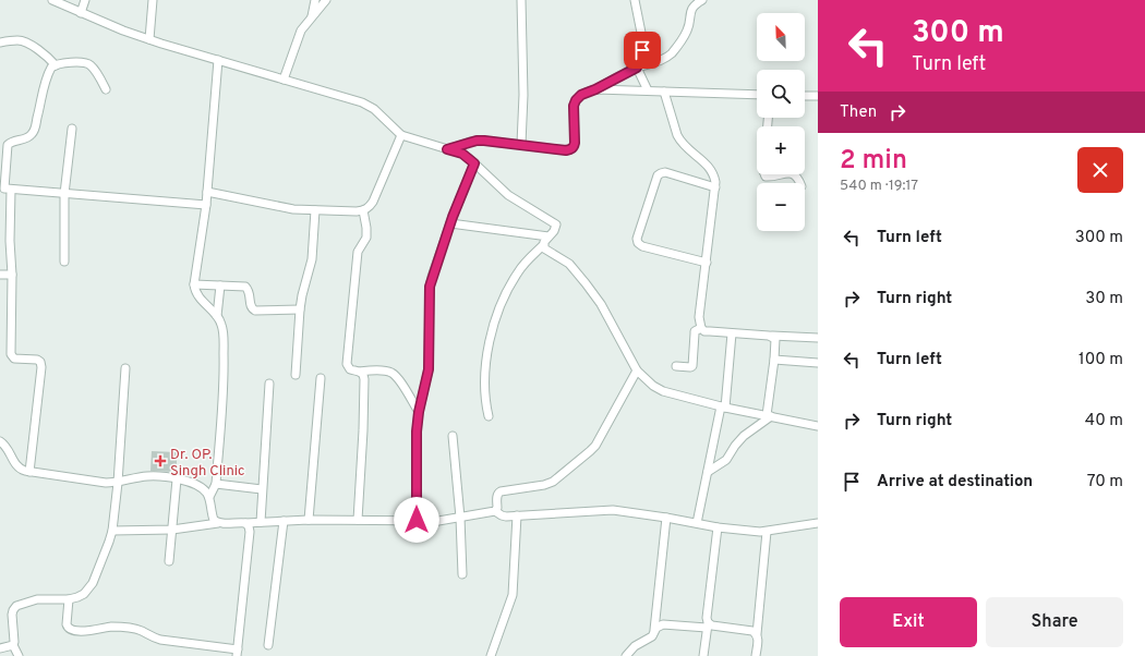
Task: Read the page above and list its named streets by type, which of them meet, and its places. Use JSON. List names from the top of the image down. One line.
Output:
{"places":{"health":["Dr. OP. Singh Clinic"]},"north":"top left","page":{"turn":["300 m","Turn left"],"map_buttons":["+","−"],"then":"Then","heading":["2 min","540 m · 19:17"],"list":[{"name":"Turn left","value":"300 m"},{"name":"Turn right","value":"30 m"},{"name":"Turn left","value":"100 m"},{"name":"Turn right","value":"40 m"},{"name":"Arrive at destination","value":"70 m"}],"buttons":["Exit","Share"]}}
